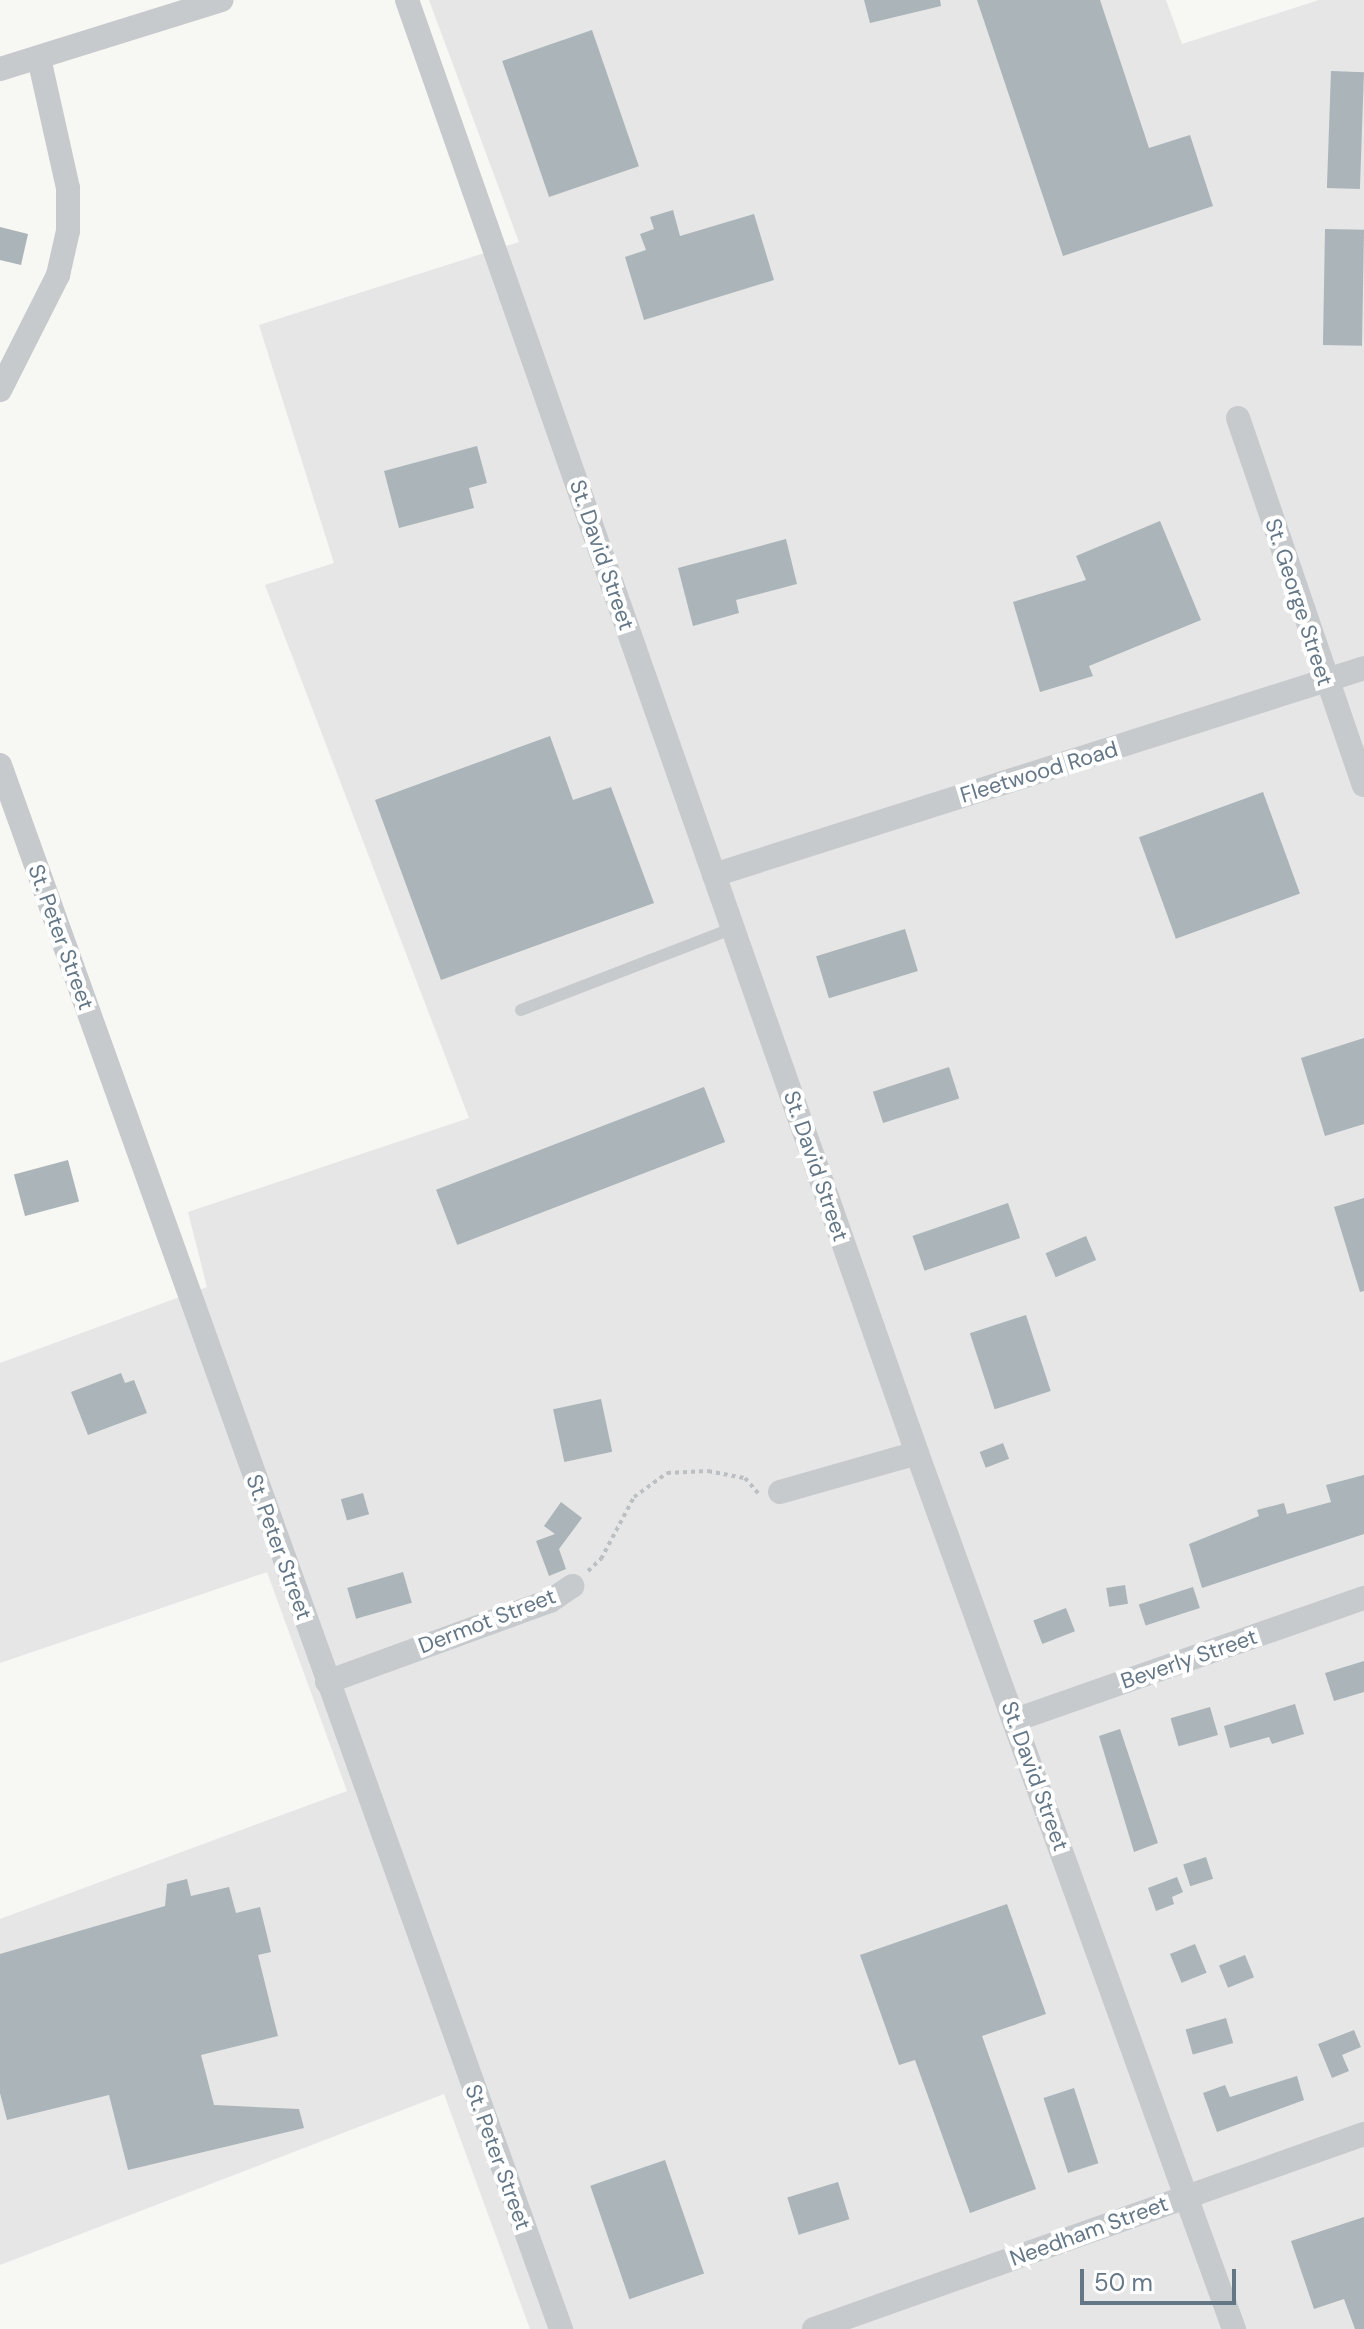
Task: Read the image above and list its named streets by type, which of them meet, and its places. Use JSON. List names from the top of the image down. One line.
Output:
{"streets":{"street":["St. David Street","St. George Street","Fleetwood Road","St. Peter Street","Dermot Street","Beverly Street","Needham Street"]},"crossings":[["St. David Street","Fleetwood Road"],["St. David Street","Beverly Street"],["St. David Street","Needham Street"],["St. George Street","Fleetwood Road"],["St. Peter Street","Dermot Street"]],"scale_bar":"50 m"}
